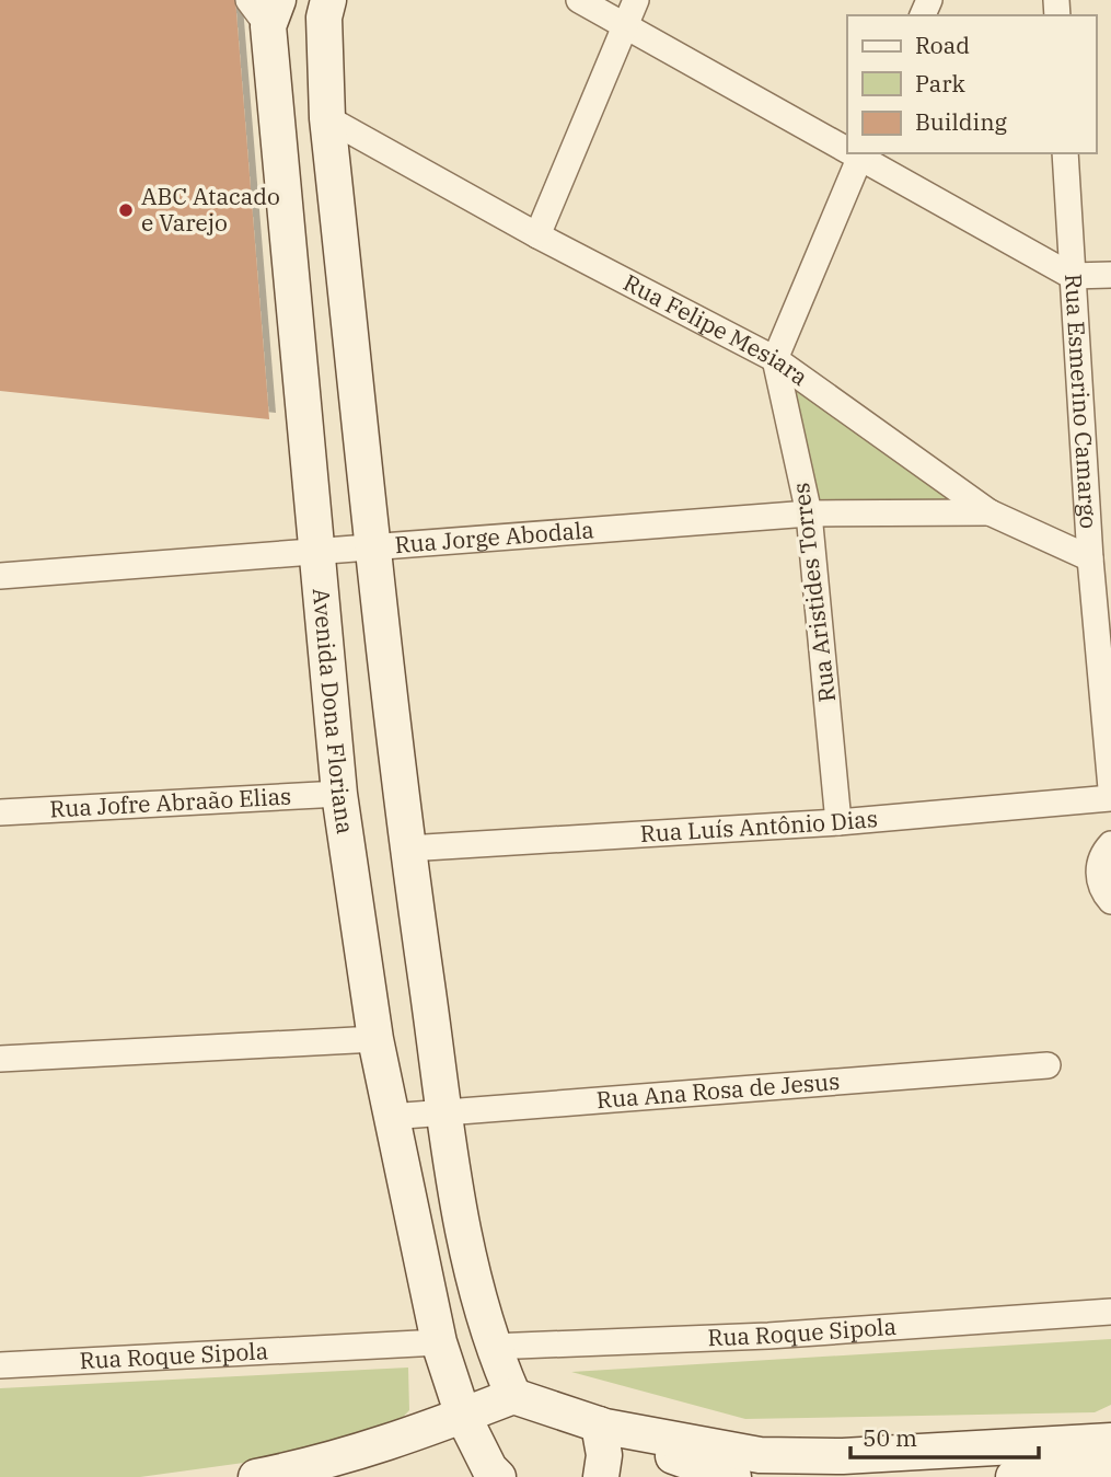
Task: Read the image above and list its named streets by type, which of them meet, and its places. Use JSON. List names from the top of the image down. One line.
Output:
{"streets":{"main road":["Avenida Dona Floriana"],"street":["Rua Felipe Mesiara","Rua Esmerino Camargo","Rua Jorge Abodala","Rua Aristides Torres","Rua Jofre Abraão Elias","Rua Luís Antônio Dias","Rua Ana Rosa de Jesus","Rua Roque Sipola"]},"crossings":[["Rua Felipe Mesiara","Rua Esmerino Camargo"],["Rua Felipe Mesiara","Rua Jorge Abodala"],["Rua Felipe Mesiara","Rua Aristides Torres"],["Rua Jorge Abodala","Rua Aristides Torres"],["Rua Jorge Abodala","Avenida Dona Floriana"],["Rua Aristides Torres","Rua Luís Antônio Dias"],["Avenida Dona Floriana","Rua Jofre Abraão Elias"],["Avenida Dona Floriana","Rua Ana Rosa de Jesus"],["Avenida Dona Floriana","Rua Roque Sipola"]],"places":["ABC Atacado e Varejo"],"legend":["Road","Park","Building"],"scale_bar":"50 m"}
